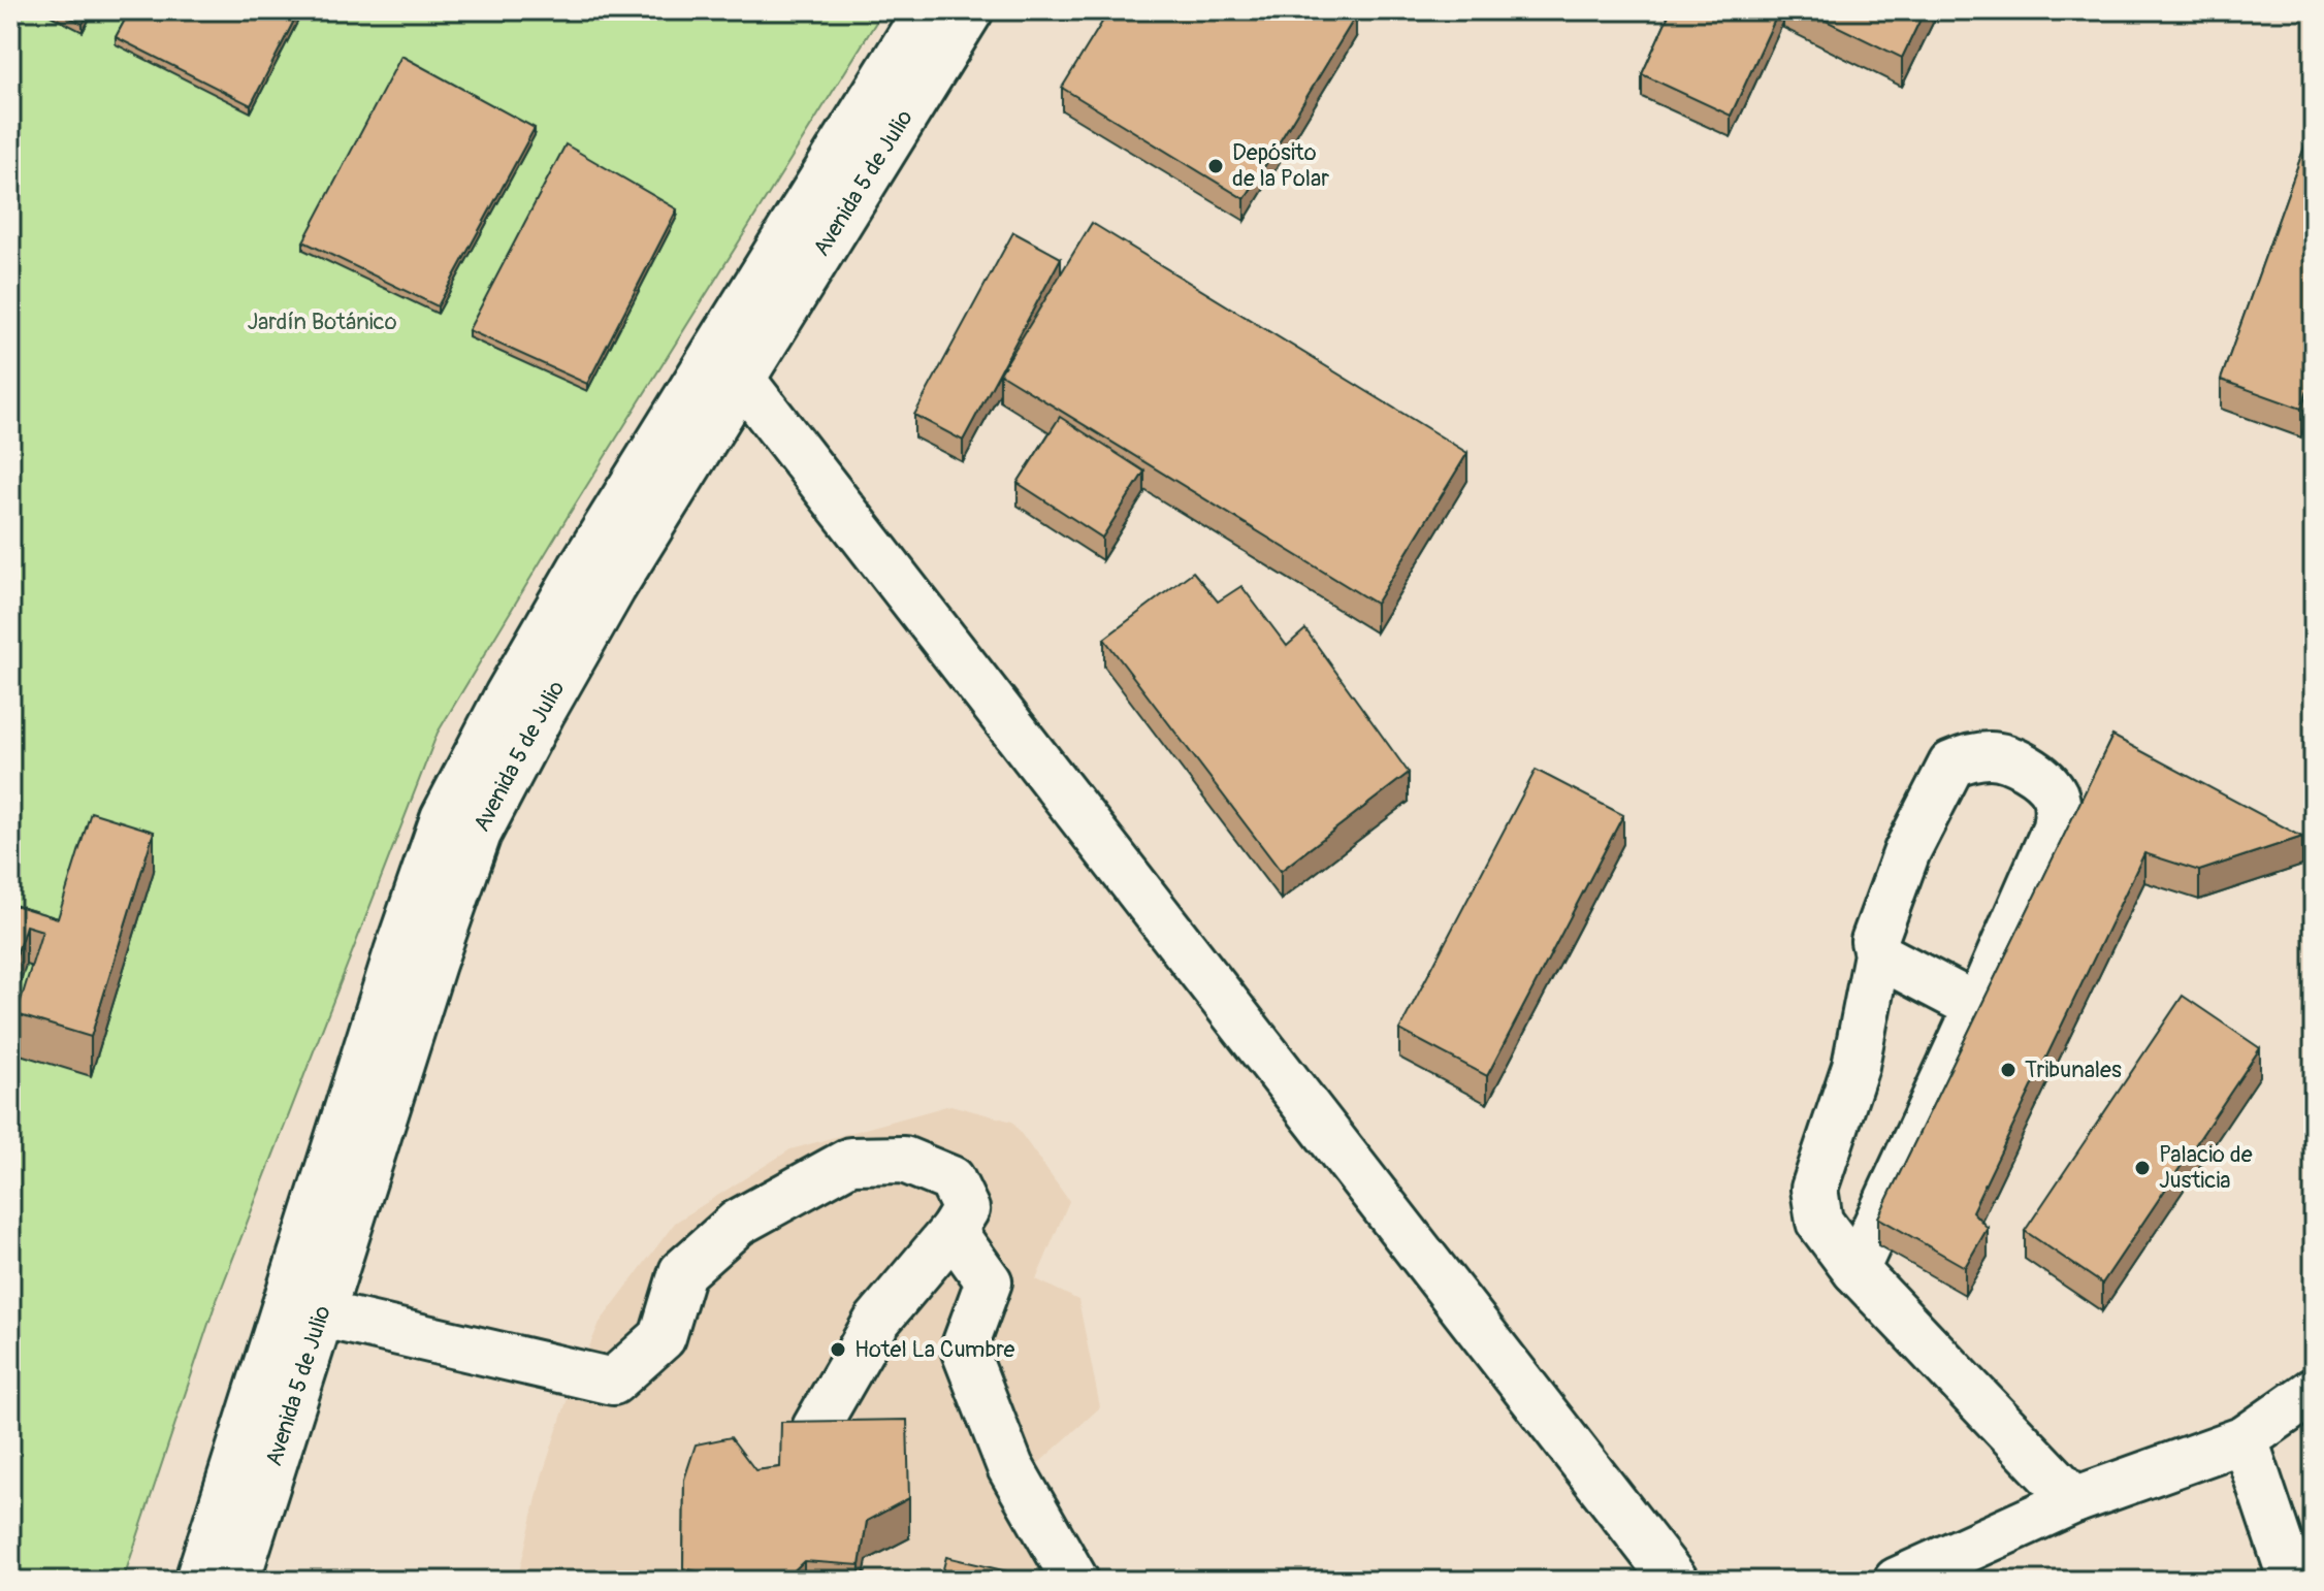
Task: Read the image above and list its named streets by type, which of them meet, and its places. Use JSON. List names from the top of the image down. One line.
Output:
{"streets":{"street":["Avenida 5 de Julio"]},"parks":["Jardín Botánico"],"places":["Depósito de la Polar","Tribunales","Palacio de Justicia","Hotel La Cumbre"]}
